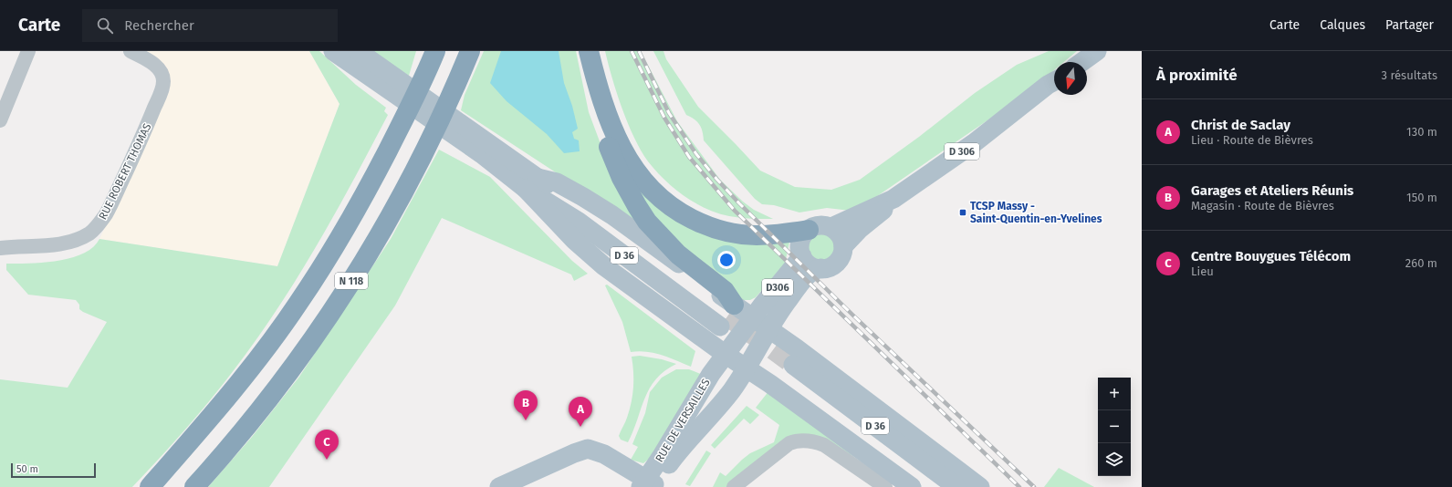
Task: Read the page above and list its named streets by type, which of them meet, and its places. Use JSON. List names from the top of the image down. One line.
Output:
{"streets":{"highway":["N 118"],"main road":["D 306","D 36","D306","RUE DE VERSAILLES"],"street":["RUE ROBERT THOMAS"]},"crossings":[["D 306","D306"],["D 306","RUE DE VERSAILLES"],["D 36","D306"],["D 36","RUE DE VERSAILLES"],["D306","RUE DE VERSAILLES"]],"places":{"transit":["TCSP Massy - Saint-Quentin-en-Yvelines"]},"scale_bar":"50 m","north":"bottom","page":{"header":"Carte","search":"Rechercher","nav":["Carte","Calques","Partager"],"heading":["À proximité","3 résultats"],"list":[{"mark":"A","name":"Christ de Saclay","note":"Lieu · Route de Bièvres","value":"130 m"},{"mark":"B","name":"Garages et Ateliers Réunis","note":"Magasin · Route de Bièvres","value":"150 m"},{"mark":"C","name":"Centre Bouygues Télécom","note":"Lieu","value":"260 m"}],"map_buttons":["+","−"],"pins":["B","A","C"],"scale":"50 m"}}
